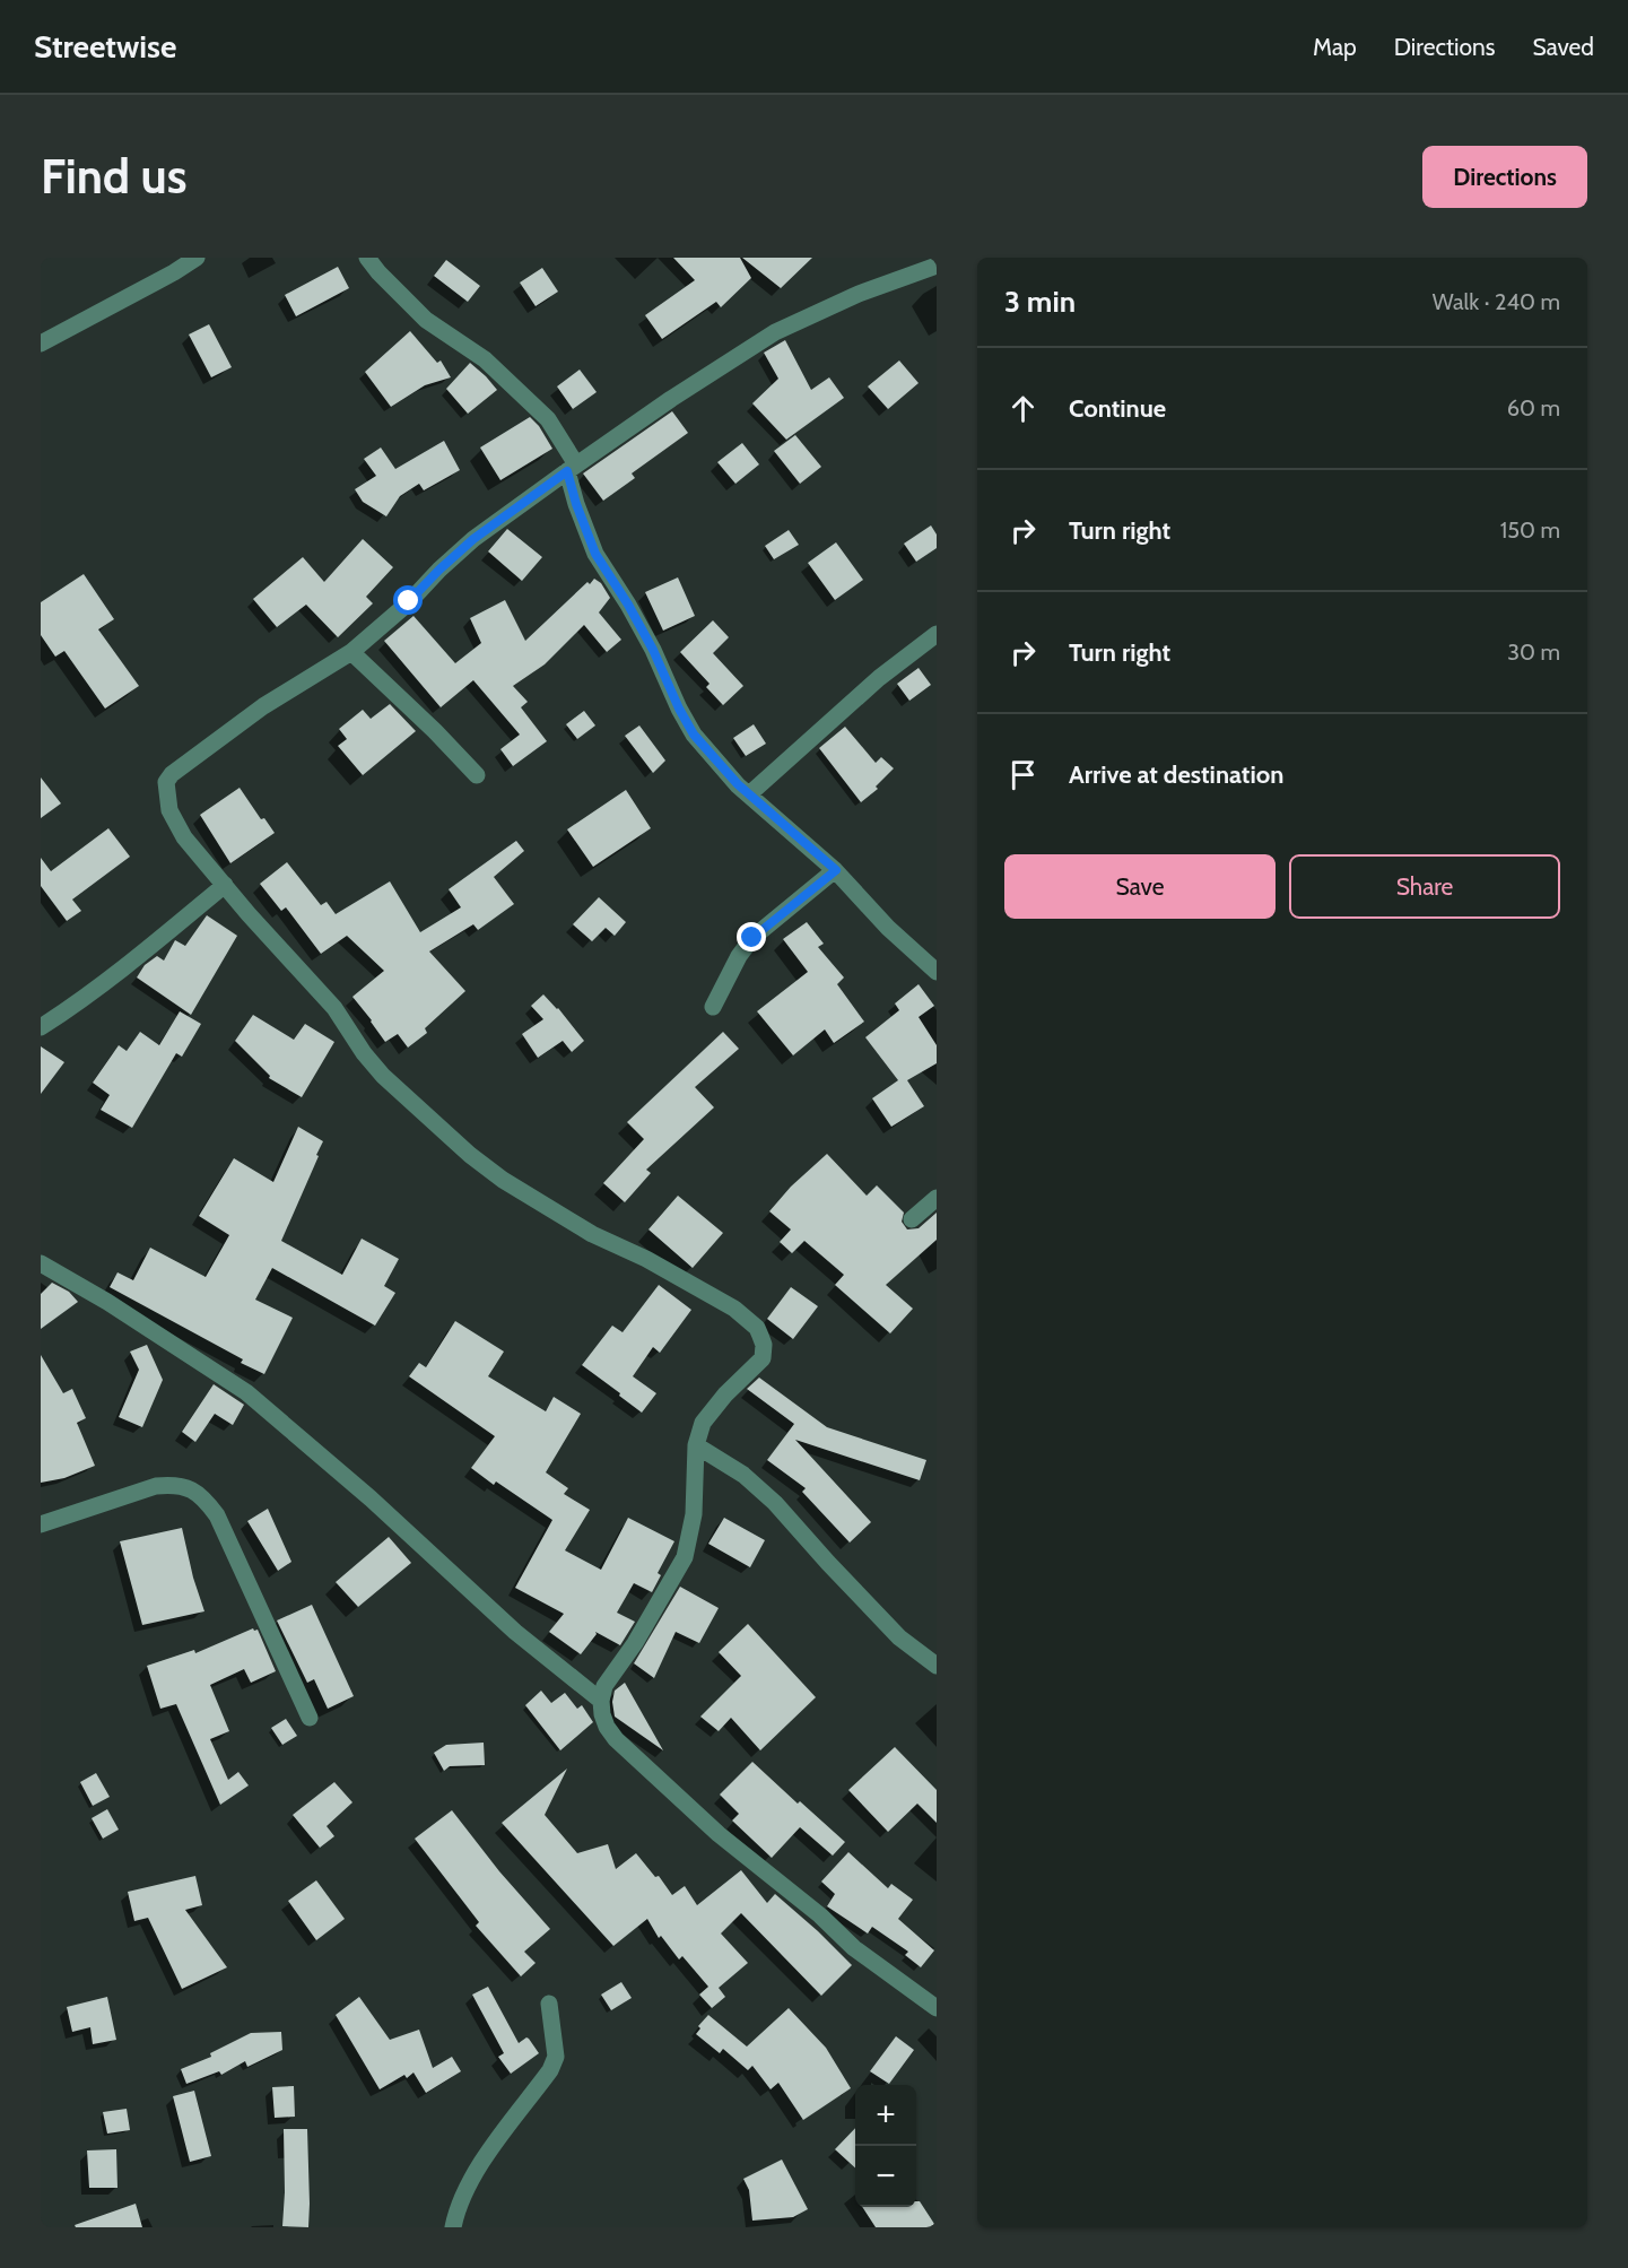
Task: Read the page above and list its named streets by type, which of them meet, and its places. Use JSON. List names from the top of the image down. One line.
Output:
{"page":{"header":"Streetwise","nav":["Map","Directions","Saved"],"buttons":["Directions",["Save","Share"]],"title":"Find us","heading":["3 min","Walk · 240 m"],"list":[["Continue","60 m"],["Turn right","150 m"],["Turn right","30 m"],"Arrive at destination"],"map_buttons":["+","−"]}}
